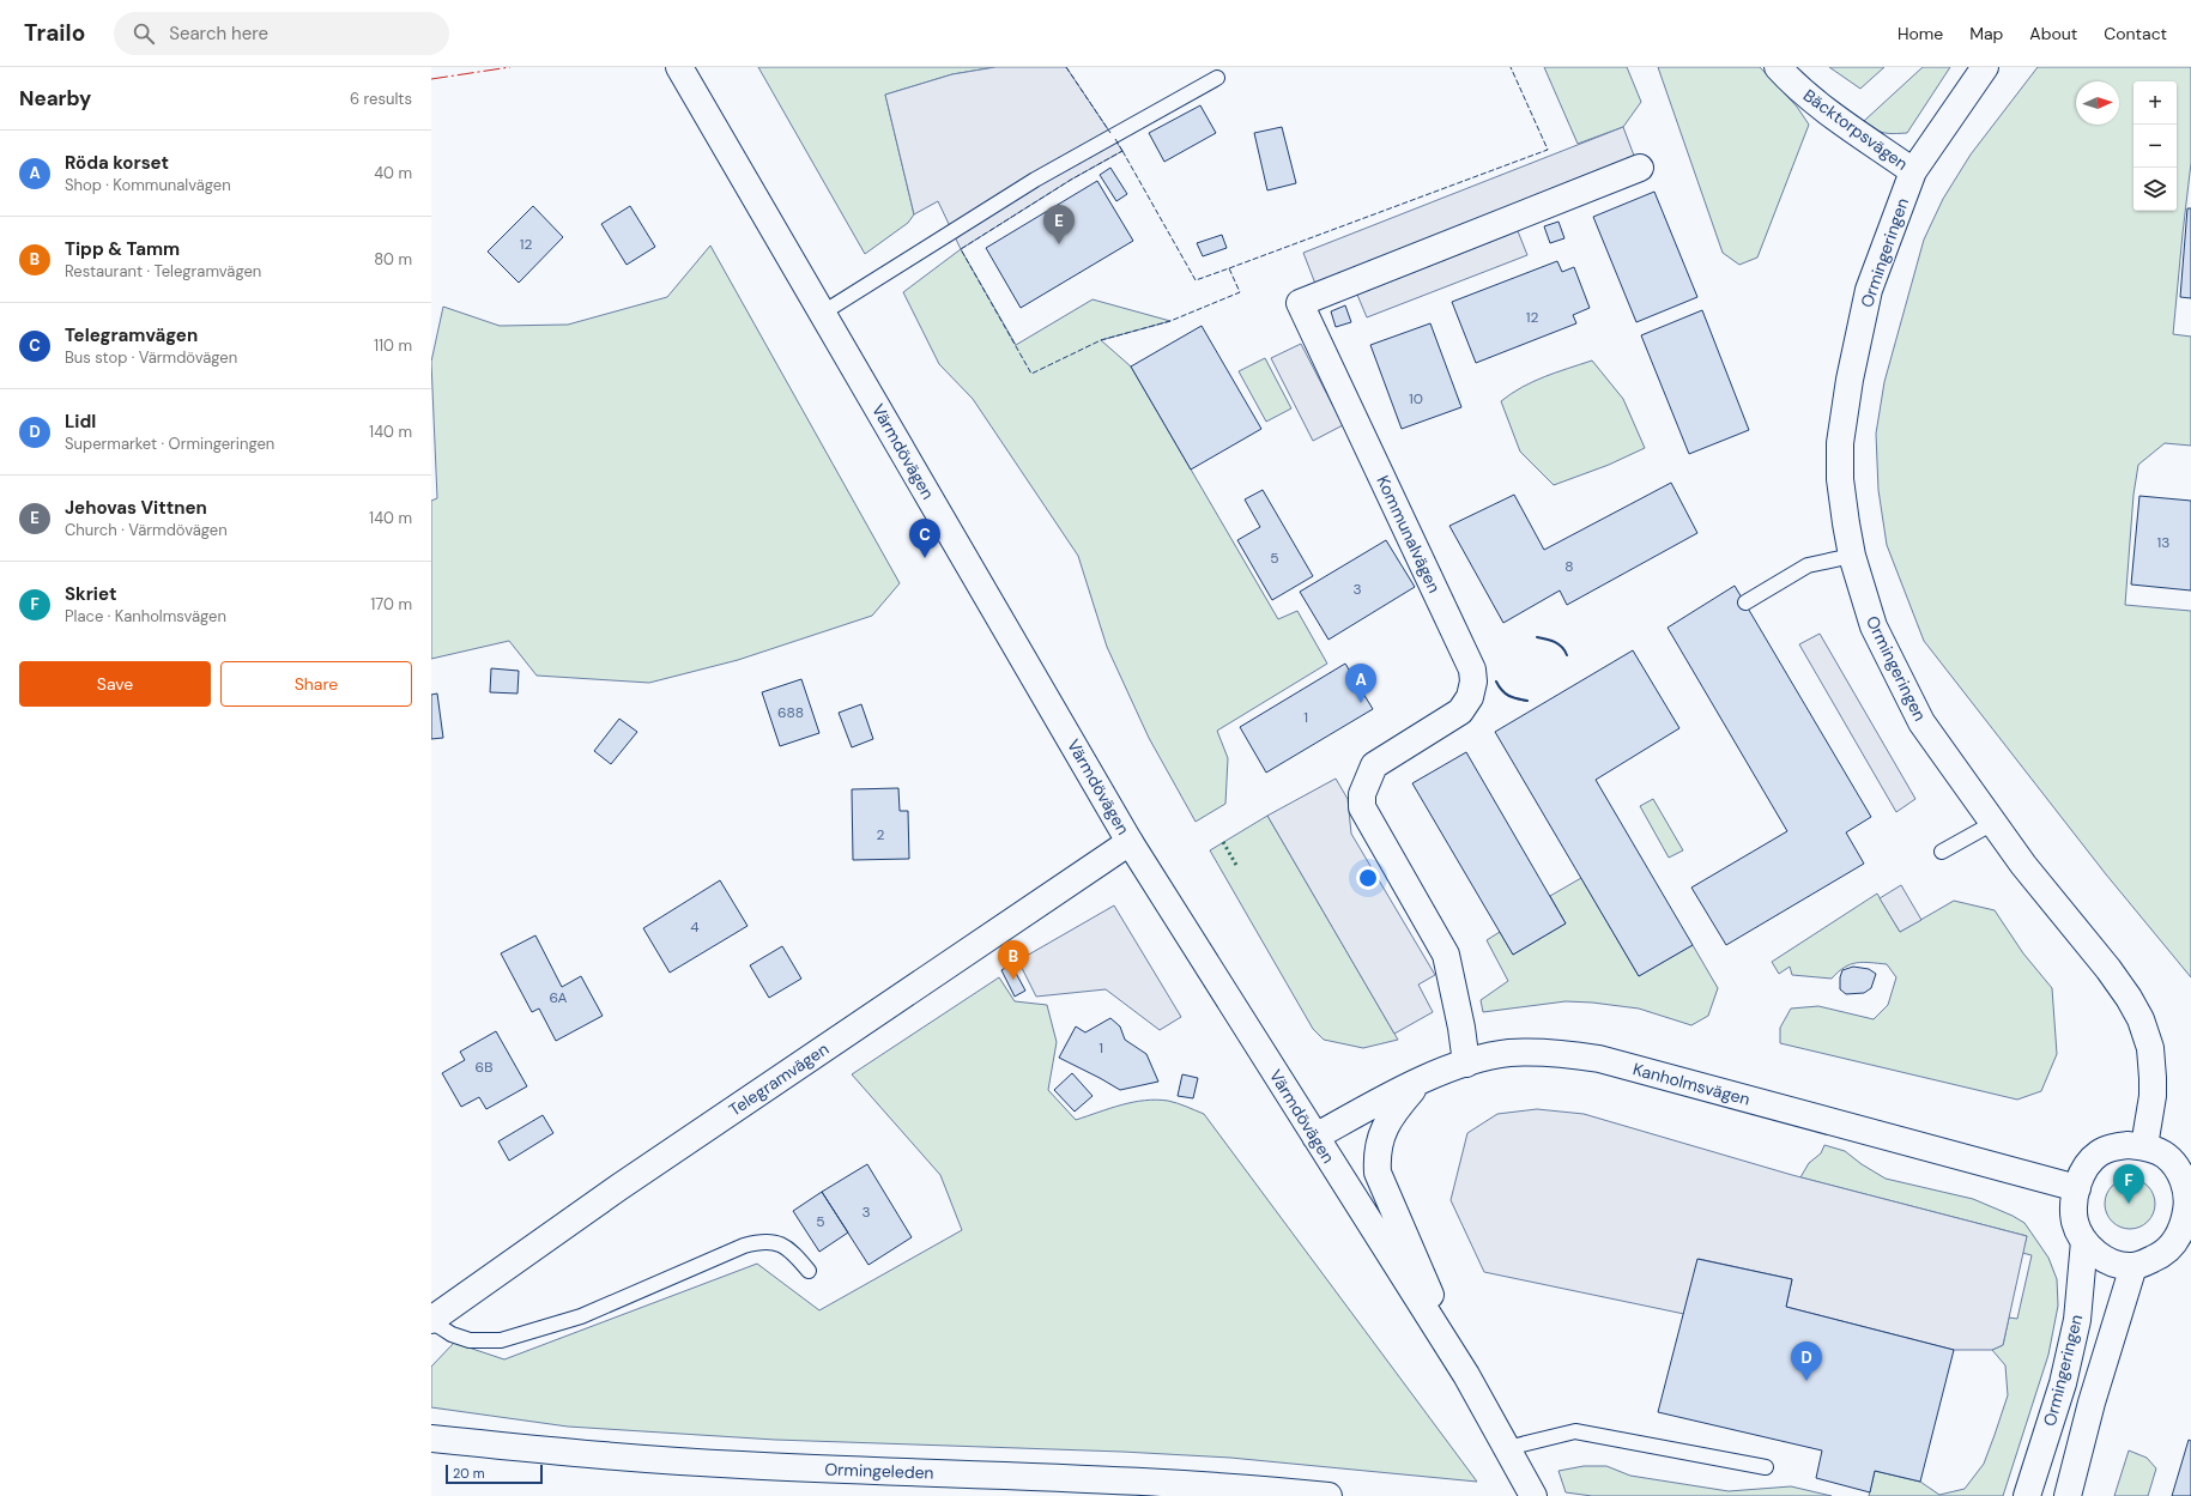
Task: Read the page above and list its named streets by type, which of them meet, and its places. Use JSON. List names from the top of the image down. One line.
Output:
{"streets":{"main road":["Bäcktorpsvägen","Ormingeringen","Värmdövägen","Kommunalvägen","Telegramvägen","Kanholmsvägen","Ormingeleden"]},"crossings":[["Bäcktorpsvägen","Ormingeringen"],["Ormingeringen","Kanholmsvägen"],["Värmdövägen","Telegramvägen"],["Värmdövägen","Kanholmsvägen"],["Kommunalvägen","Kanholmsvägen"]],"house_numbers":["12","12","10","13","5","8","3","688","1","2","4","6A","1","6B","3","5"],"scale_bar":"20 m","north":"right","page":{"header":"Trailo","search":"Search here","nav":["Home","Map","About","Contact"],"heading":["Nearby","6 results"],"map_buttons":["+","−"],"list":[{"mark":"A","name":"Röda korset","note":"Shop · Kommunalvägen","value":"40 m"},{"mark":"B","name":"Tipp & Tamm","note":"Restaurant · Telegramvägen","value":"80 m"},{"mark":"C","name":"Telegramvägen","note":"Bus stop · Värmdövägen","value":"110 m"},{"mark":"D","name":"Lidl","note":"Supermarket · Ormingeringen","value":"140 m"},{"mark":"E","name":"Jehovas Vittnen","note":"Church · Värmdövägen","value":"140 m"},{"mark":"F","name":"Skriet","note":"Place · Kanholmsvägen","value":"170 m"}],"pins":["E","C","A","B","F","D"],"buttons":["Save","Share"],"scale":"20 m"}}
